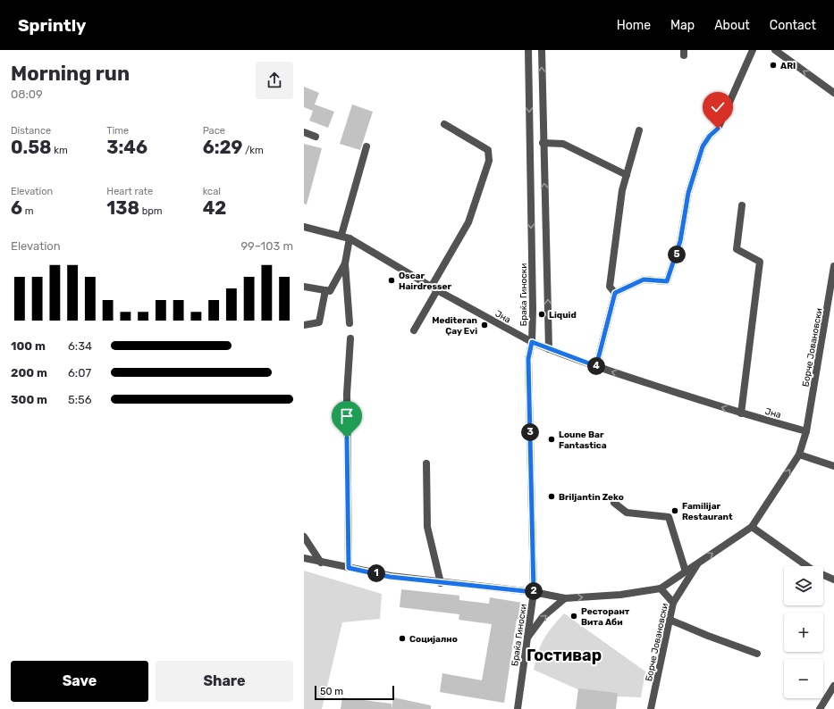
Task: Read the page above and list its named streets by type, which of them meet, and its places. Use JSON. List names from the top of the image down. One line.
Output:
{"streets":{"street":["Браќа Гиноски","Јна","Борче Јовановски"]},"crossings":[["Браќа Гиноски","Јна"],["Јна","Борче Јовановски"]],"districts":["Гостивар"],"places":["ARI","Oscar Hairdresser","Liquid","Mediteran Çay Evi","Loune Bar Fantastica","Briljantin Zeko","Familijar Restaurant","Ресторант Вита Аби","Социјално"],"scale_bar":"50 m","page":{"header":"Sprintly","nav":["Home","Map","About","Contact"],"heading":["Morning run","08:09"],"stats":[["Distance","0.58 km"],["Time","3:46"],["Pace","6:29 /km"],["Elevation","6 m"],["Heart rate","138 bpm"],["kcal","42"]],"chart":["Elevation","99–103 m"],"pins":["5","4","3","1","2"],"list":[{"name":"100 m","note":"6:34"},{"name":"200 m","note":"6:07"},{"name":"300 m","note":"5:56"}],"map_buttons":["+","−"],"buttons":["Save","Share"],"scale":"50 m"}}
